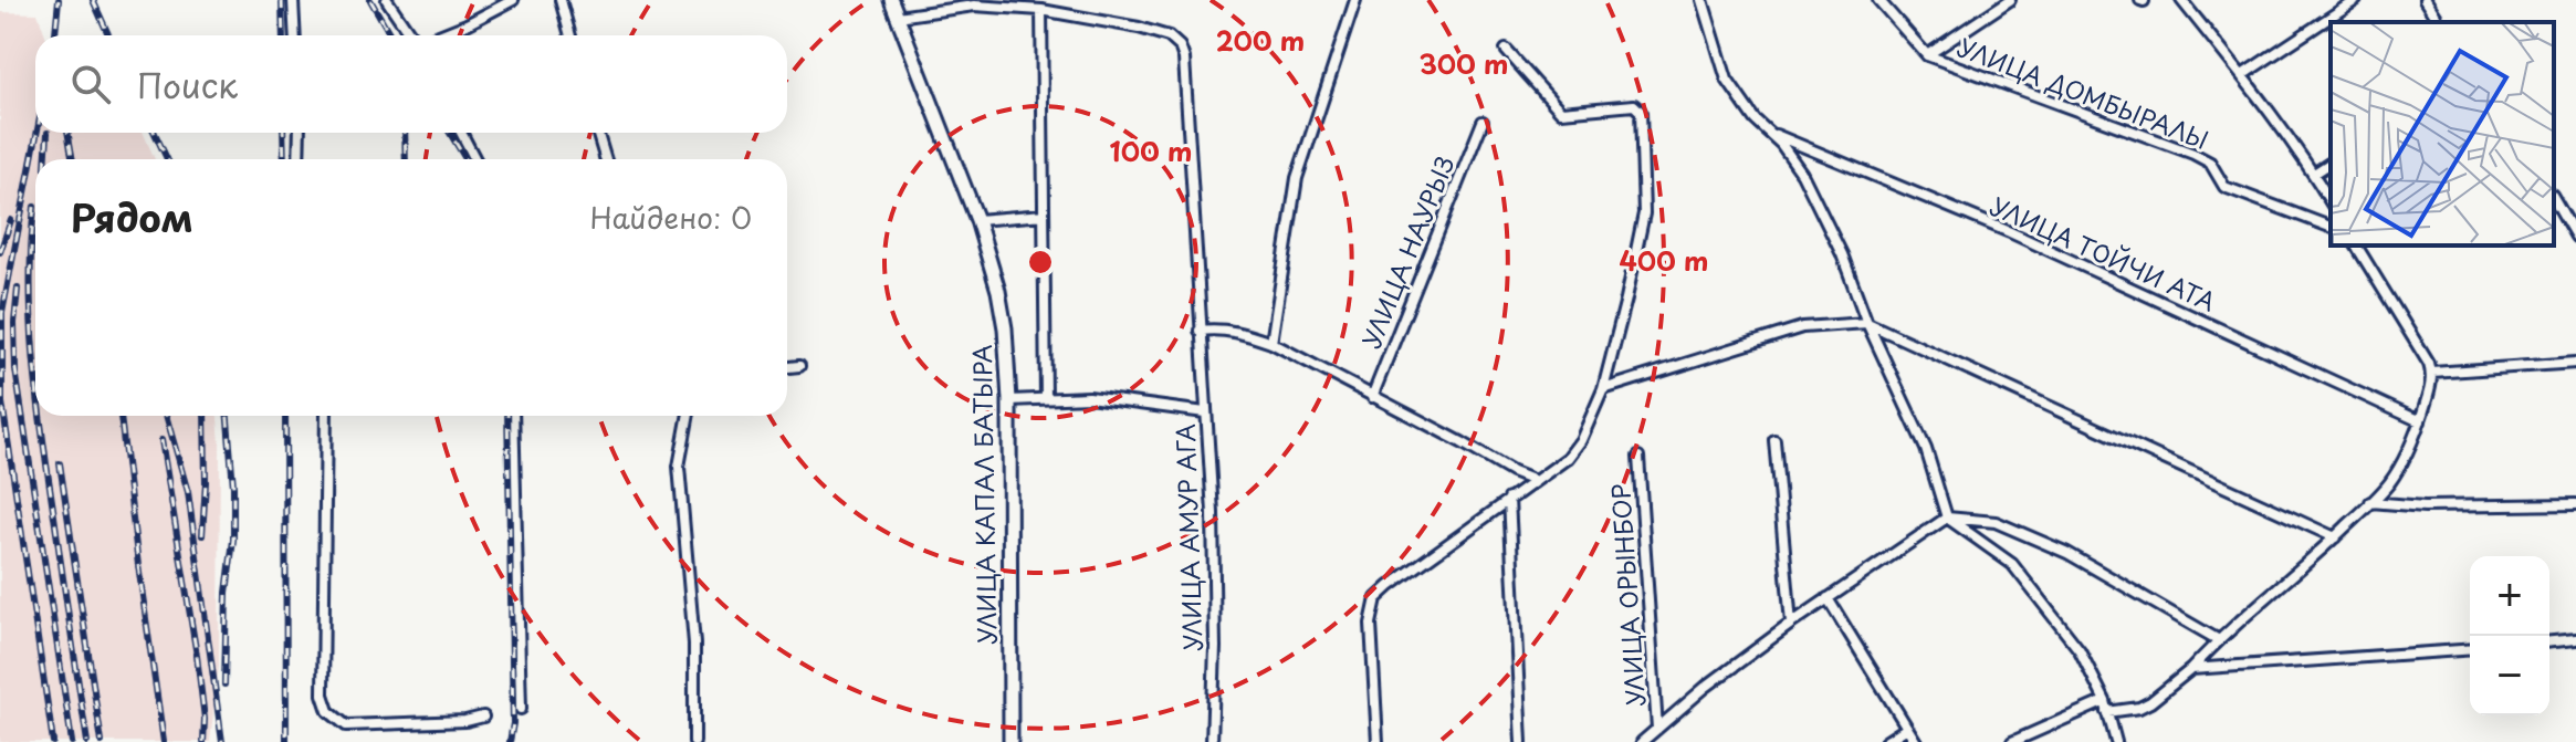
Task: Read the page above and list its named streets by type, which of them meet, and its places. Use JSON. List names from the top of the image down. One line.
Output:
{"streets":{"main road":["УЛИЦА КАПАЛ БАТЫРА"],"street":["УЛИЦА ДОМБЫРАЛЫ","УЛИЦА НАУРЫЗ","УЛИЦА ТОЙЧИ АТА","УЛИЦА АМУР АГА","УЛИЦА ОРЫНБОР"]},"page":{"search":"Поиск","heading":["Рядом","Найдено: 0"],"map_buttons":["+","−"]},"rings":["200 m","300 m","100 m","400 m"]}
